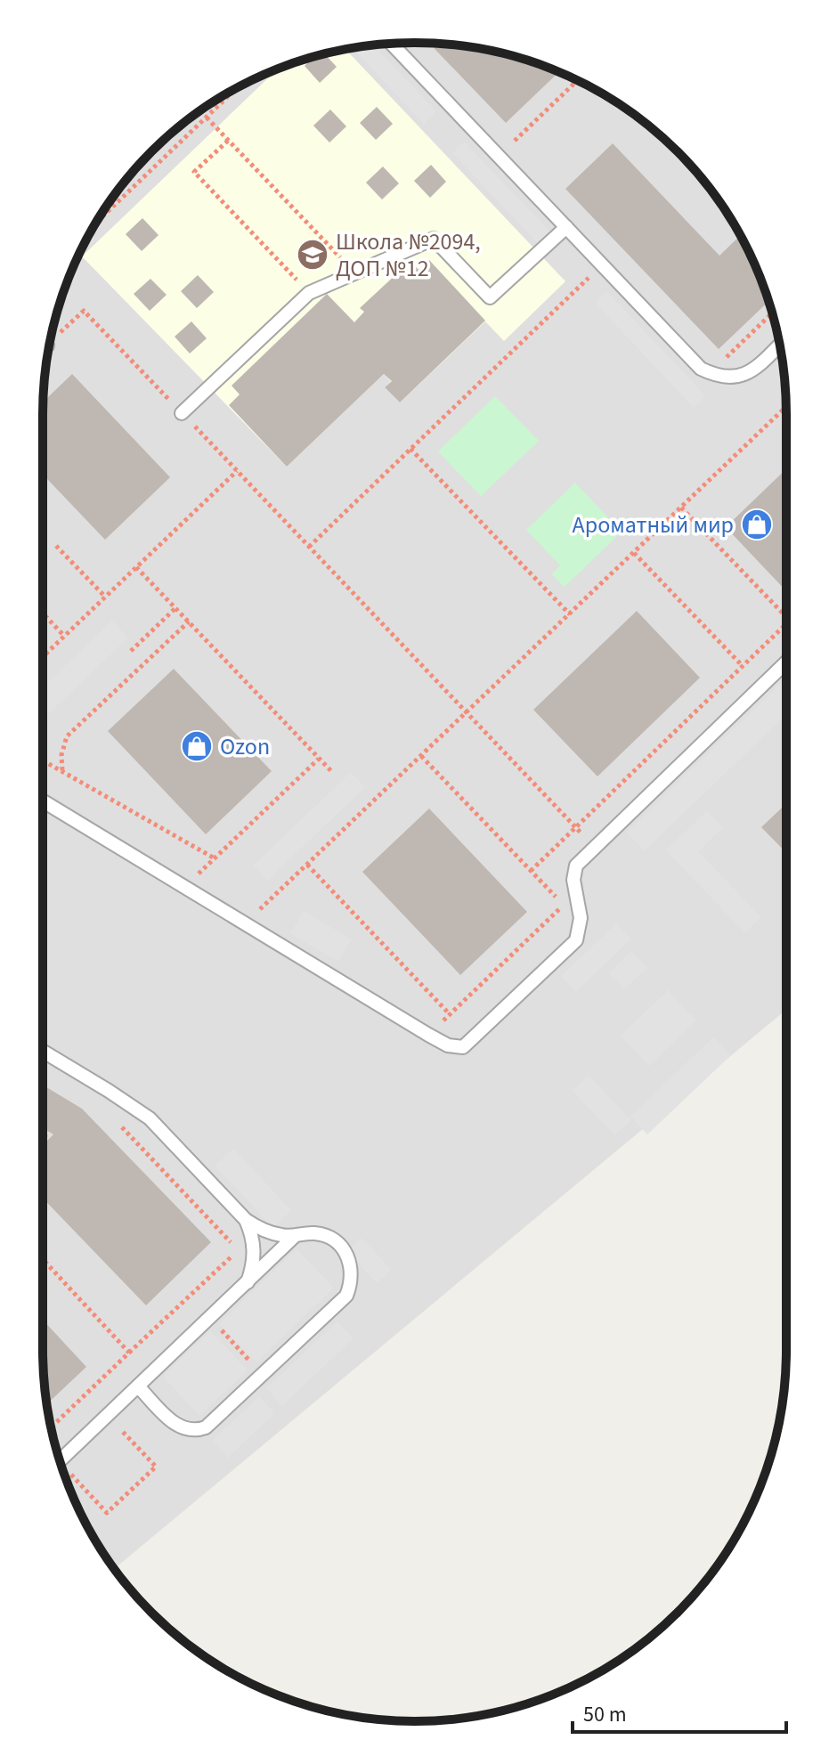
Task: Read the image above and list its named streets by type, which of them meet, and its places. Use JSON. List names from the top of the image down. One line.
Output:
{"places":{"school or university":["Школа №2094, ДОП №12"],"shop":["Ароматный мир","Ozon"]},"scale_bar":"50 m"}
